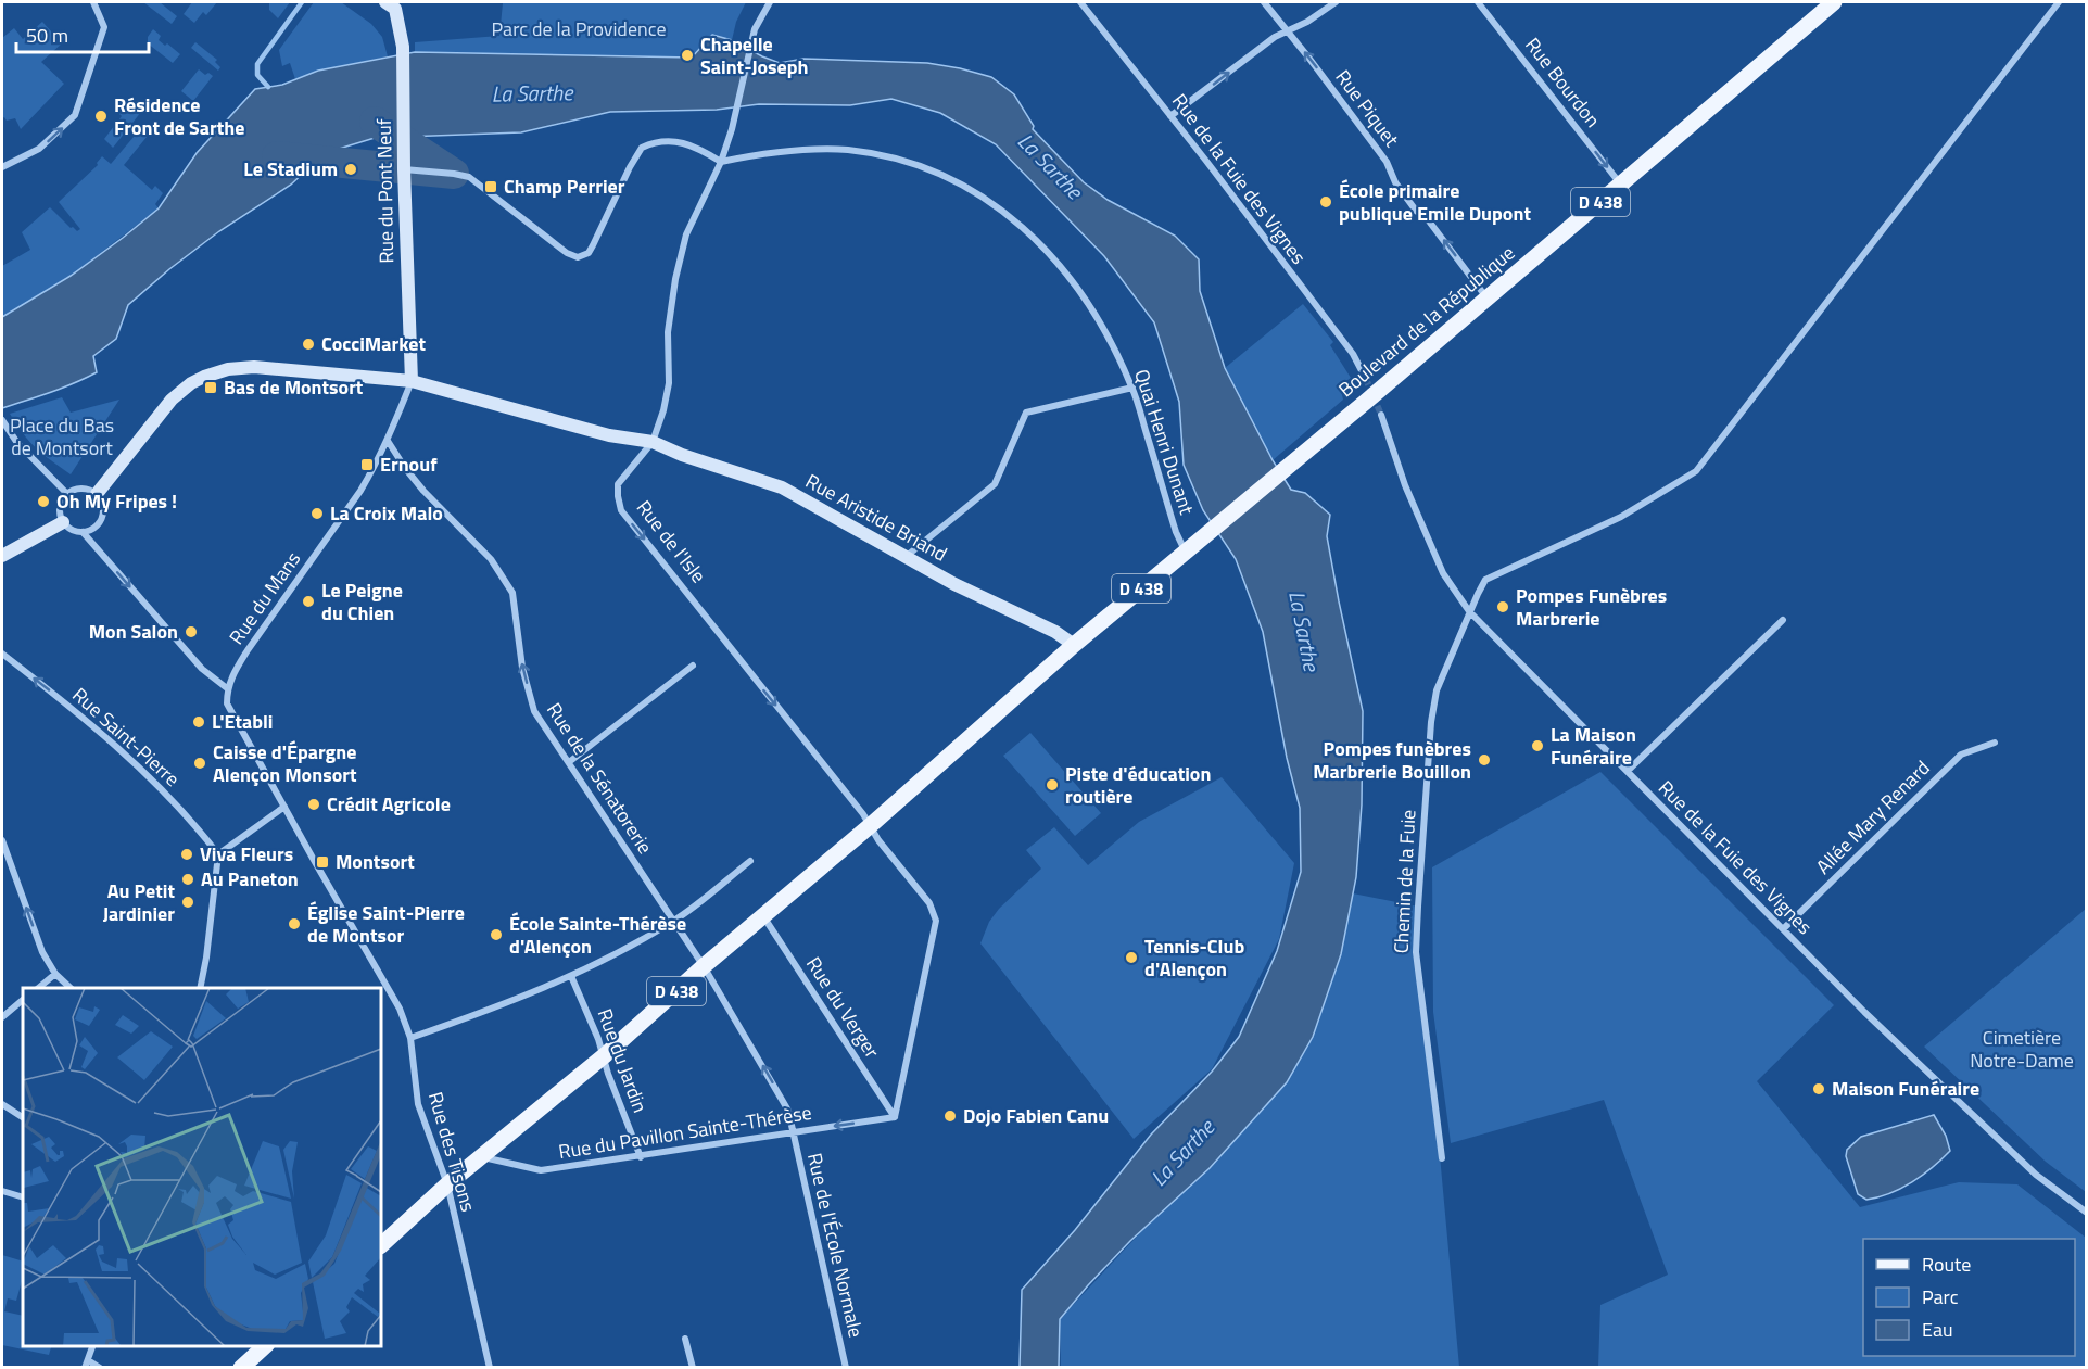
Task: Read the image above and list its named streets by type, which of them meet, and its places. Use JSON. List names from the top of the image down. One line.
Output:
{"streets":{"main road":["D 438","Boulevard de la République"],"street":["Rue Bourdon","Rue Piquet","Rue de la Fuie des Vignes","Rue du Pont Neuf","Quai Henri Dunant","Rue Aristide Briand","Rue de l'Isle","Rue du Mans","Rue Saint-Pierre","Rue de la Sénatorerie","Allée Mary Renard","Chemin de la Fuie","Rue du Verger","Rue du Jardin","Rue du Pavillon Sainte-Thérèse","Rue des Tisons","Rue de l'École Normale"]},"crossings":[["Rue Bourdon","Boulevard de la République"],["Rue Piquet","Boulevard de la République"],["Rue de la Fuie des Vignes","Allée Mary Renard"],["Rue de la Fuie des Vignes","Chemin de la Fuie"],["Rue du Pont Neuf","Rue du Mans"],["D 438","Boulevard de la République"],["D 438","Quai Henri Dunant"],["D 438","Rue Aristide Briand"],["D 438","Rue de l'Isle"],["D 438","Rue de la Sénatorerie"],["D 438","Rue du Verger"],["D 438","Rue du Jardin"],["D 438","Rue du Pavillon Sainte-Thérèse"],["D 438","Rue des Tisons"],["D 438","Rue de l'École Normale"],["Boulevard de la République","Quai Henri Dunant"],["Rue Aristide Briand","Rue de l'Isle"],["Rue de l'Isle","Rue du Verger"],["Rue de l'Isle","Rue du Pavillon Sainte-Thérèse"],["Rue du Mans","Rue de la Sénatorerie"],["Rue du Mans","Rue des Tisons"],["Rue de la Sénatorerie","Rue de l'École Normale"],["Rue du Verger","Rue du Pavillon Sainte-Thérèse"],["Rue du Jardin","Rue du Pavillon Sainte-Thérèse"],["Rue du Pavillon Sainte-Thérèse","Rue de l'École Normale"]],"one_way":["Rue Bourdon","Rue Piquet","Rue de l'Isle","Rue Saint-Pierre","Rue de la Sénatorerie","Rue de l'École Normale"],"water":["La Sarthe"],"parks":["Parc de la Providence","Place du Bas de Montsort","Cimetière Notre-Dame"],"places":{"other":["Chapelle Saint-Joseph","Résidence Front de Sarthe","Le Stadium","École primaire publique Emile Dupont","CocciMarket","Oh My Fripes !","La Croix Malo","Le Peigne du Chien","Pompes Funèbres Marbrerie","Mon Salon","L'Etabli","La Maison Funéraire","Pompes funèbres Marbrerie Bouillon","Caisse d'Épargne Alençon Monsort","Piste d'éducation routière","Crédit Agricole","Viva Fleurs","Au Paneton","Au Petit Jardinier","Église Saint-Pierre de Montsor","École Sainte-Thérèse d'Alençon","Tennis-Club d'Alençon","Maison Funéraire","Dojo Fabien Canu"],"transit":["Champ Perrier","Bas de Montsort","Ernouf","Montsort"]},"legend":["Route","Parc","Eau"],"scale_bar":"50 m"}
